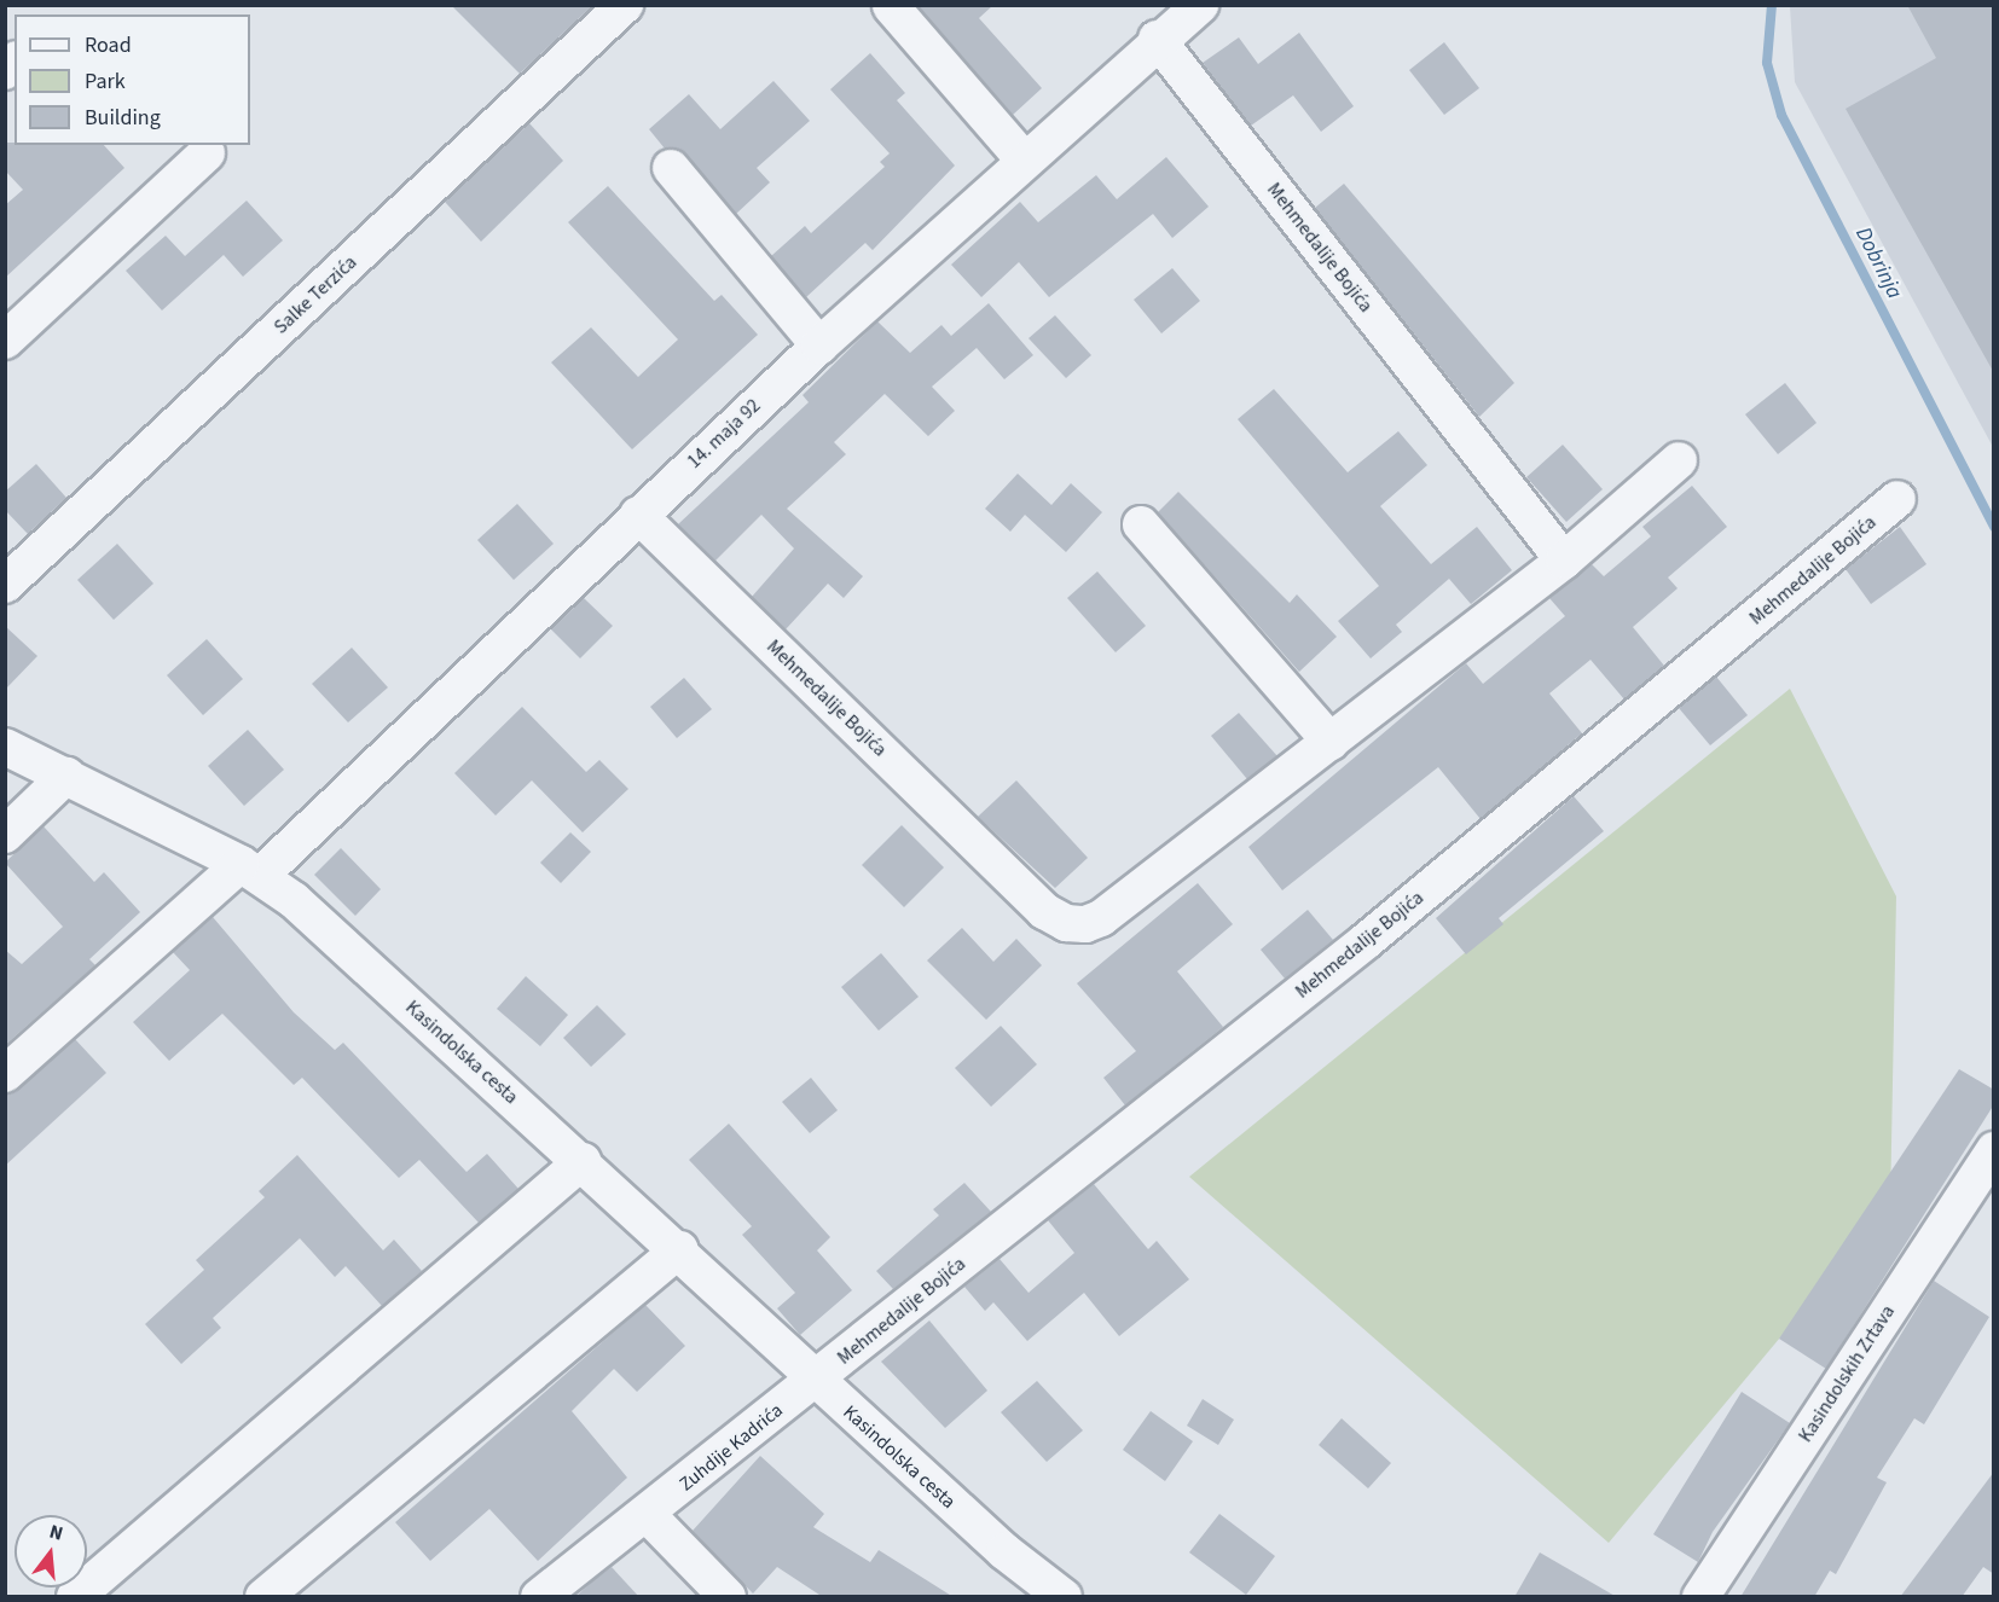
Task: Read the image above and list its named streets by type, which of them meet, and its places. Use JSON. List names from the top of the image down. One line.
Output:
{"streets":{"street":["Mehmedalije Bojića","Salke Terzića","14. maja 92","Kasindolska cesta","Kasindolskih Zrtava","Zuhdije Kadrića"]},"crossings":[["Mehmedalije Bojića","14. maja 92"],["Mehmedalije Bojića","Kasindolska cesta"],["Mehmedalije Bojića","Zuhdije Kadrića"],["14. maja 92","Kasindolska cesta"],["Kasindolska cesta","Zuhdije Kadrića"]],"water":["Dobrinja"],"legend":["Road","Park","Building"],"north":"top"}
